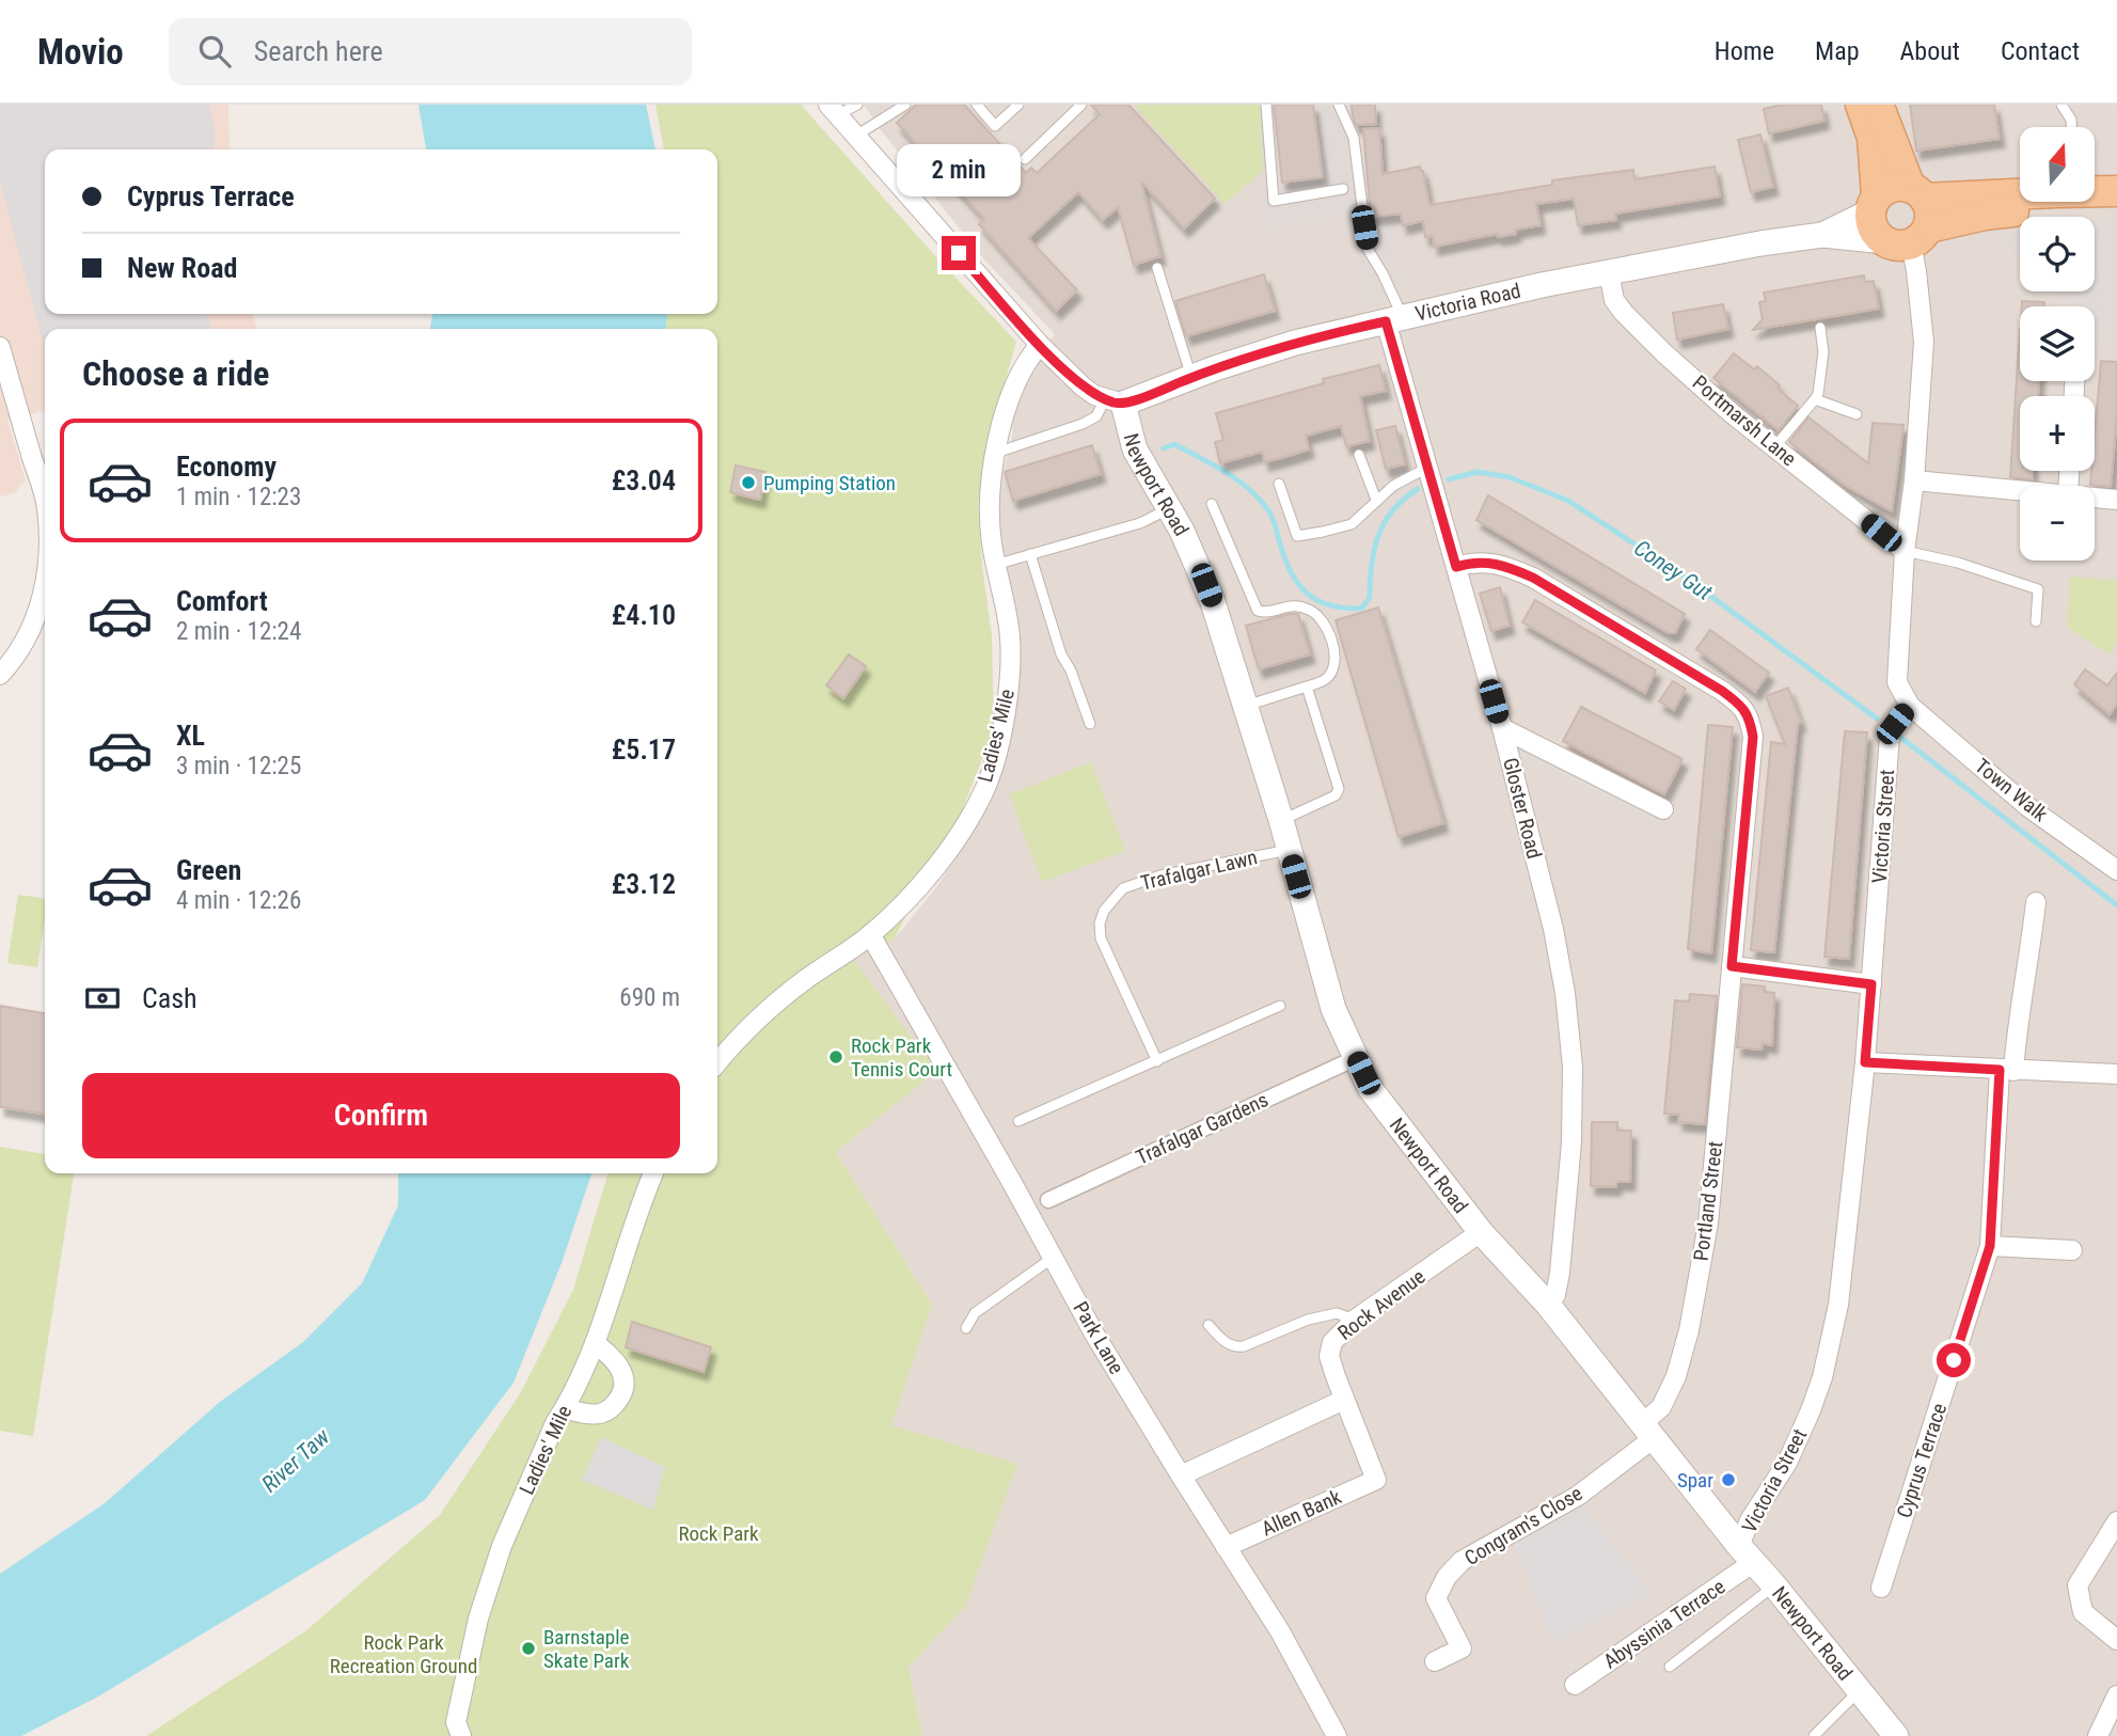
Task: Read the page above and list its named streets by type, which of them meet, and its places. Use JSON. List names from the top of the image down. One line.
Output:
{"streets":{"street":["Victoria Road","Portmarsh Lane","Newport Road","Ladies' Mile","Town Walk","Gloster Road","Victoria Street","Trafalgar Gardens","Portland Street","Rock Avenue","Park Lane","Cyprus Terrace","Allen Bank","Congram's Close","Abyssinia Terrace"],"lane":["Trafalgar Lawn"]},"crossings":[["Victoria Road","Portmarsh Lane"],["Victoria Road","Newport Road"],["Victoria Road","Gloster Road"],["Newport Road","Gloster Road"],["Newport Road","Victoria Street"],["Newport Road","Trafalgar Lawn"],["Newport Road","Trafalgar Gardens"],["Newport Road","Portland Street"],["Newport Road","Rock Avenue"],["Newport Road","Congram's Close"],["Newport Road","Abyssinia Terrace"],["Ladies' Mile","Park Lane"],["Town Walk","Victoria Street"],["Gloster Road","Portland Street"],["Victoria Street","Abyssinia Terrace"],["Portland Street","Congram's Close"],["Rock Avenue","Allen Bank"],["Park Lane","Allen Bank"]],"water":["Coney Gut","River Taw"],"parks":["Rock Park","Rock Park Recreation Ground"],"places":["Pumping Station","Rock Park Tennis Court","Spar","Barnstaple Skate Park"],"north":"top","page":{"header":"Movio","search":"Search here","nav":["Home","Map","About","Contact"],"map_buttons":["+","−"],"bubble":"2 min","banner":["Cyprus Terrace","New Road"],"heading":"Choose a ride","list":[{"name":"Economy","note":"1 min · 12:23","value":"£3.04"},{"name":"Comfort","note":"2 min · 12:24","value":"£4.10"},{"name":"XL","note":"3 min · 12:25","value":"£5.17"},{"name":"Green","note":"4 min · 12:26","value":"£3.12"}],"pay":["Cash","690 m"],"buttons":"Confirm"}}
